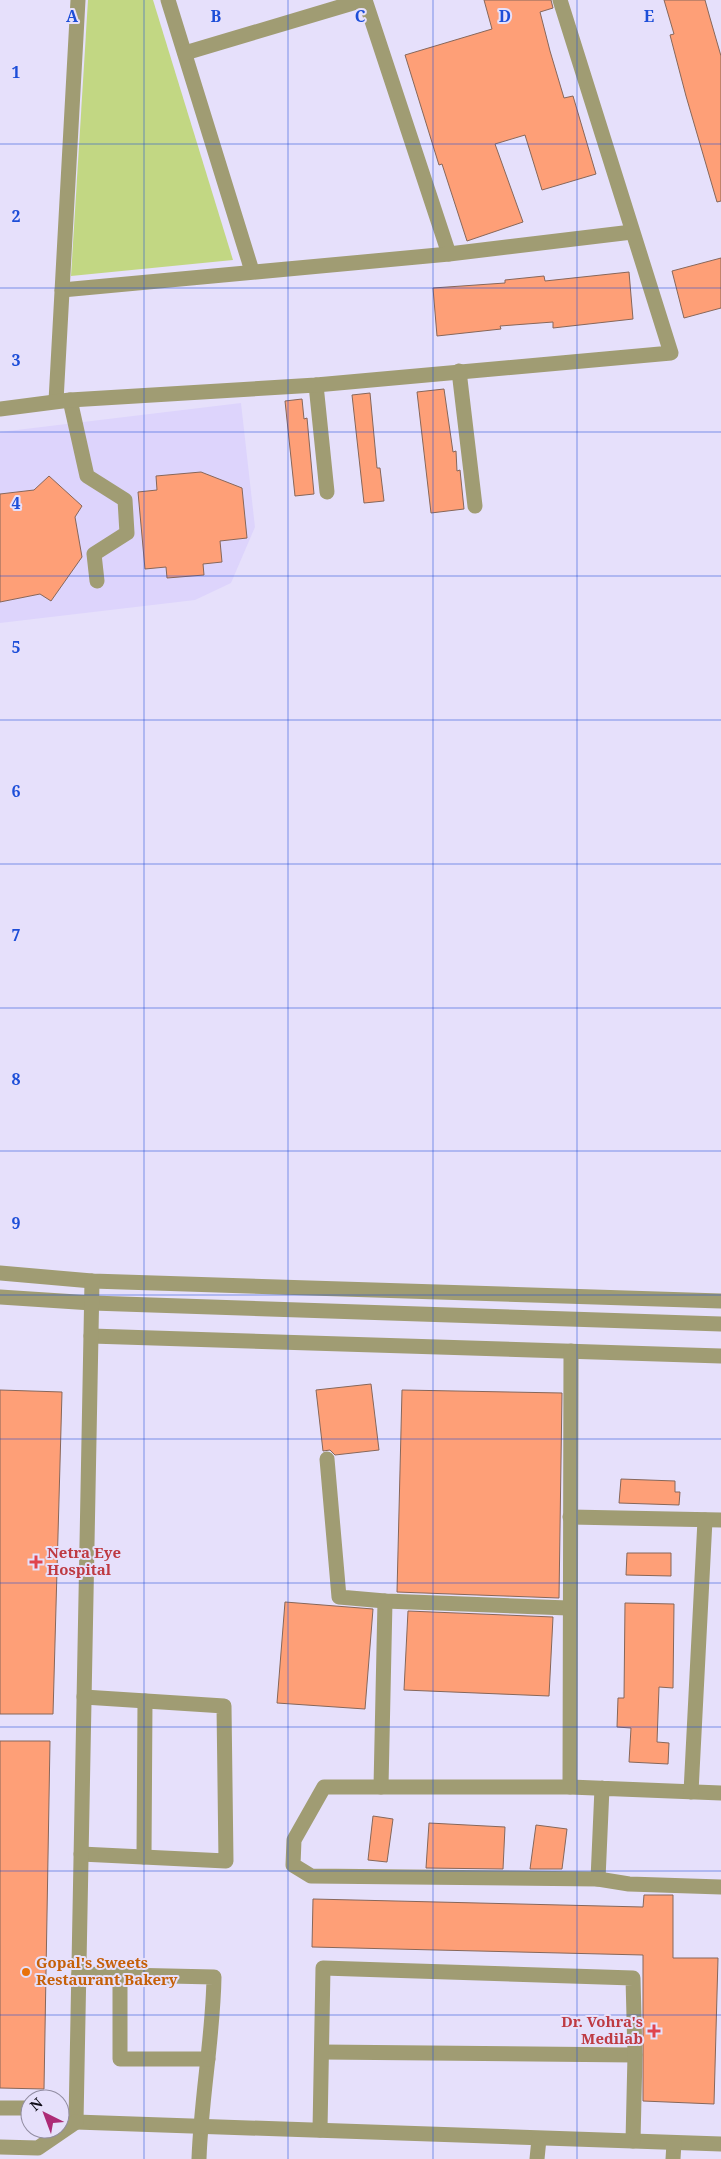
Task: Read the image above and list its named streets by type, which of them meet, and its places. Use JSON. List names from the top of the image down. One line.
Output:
{"places":{"health":["Netra Eye Hospital","Dr. Vohra's Medilab"],"other":["Gopal's Sweets Restaurant Bakery"]},"north":"top left","grid":{"columns":["A","B","C","D","E"],"rows":["1","2","3","4","5","6","7","8","9"]}}
